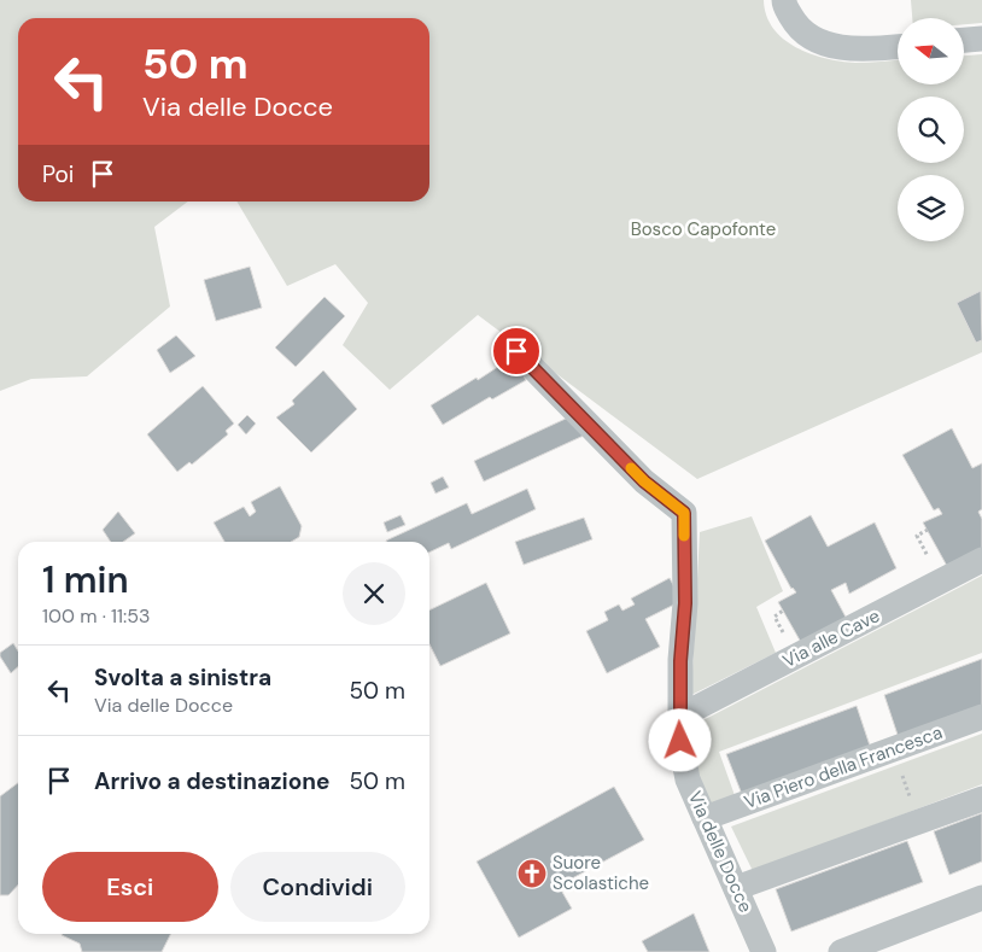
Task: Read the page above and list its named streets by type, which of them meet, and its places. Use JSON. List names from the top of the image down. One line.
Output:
{"streets":{"street":["Via alle Cave","Via Piero della Francesca","Via delle Docce"]},"crossings":[["Via alle Cave","Via delle Docce"],["Via Piero della Francesca","Via delle Docce"]],"parks":["Bosco Capofonte"],"places":{"church":["Suore Scolastiche"]},"north":"left","page":{"turn":["50 m","Via delle Docce"],"then":"Poi","heading":["1 min","100 m · 11:53"],"list":[{"name":"Svolta a sinistra","note":"Via delle Docce","value":"50 m"},{"name":"Arrivo a destinazione","value":"50 m"}],"buttons":["Esci","Condividi"]}}
